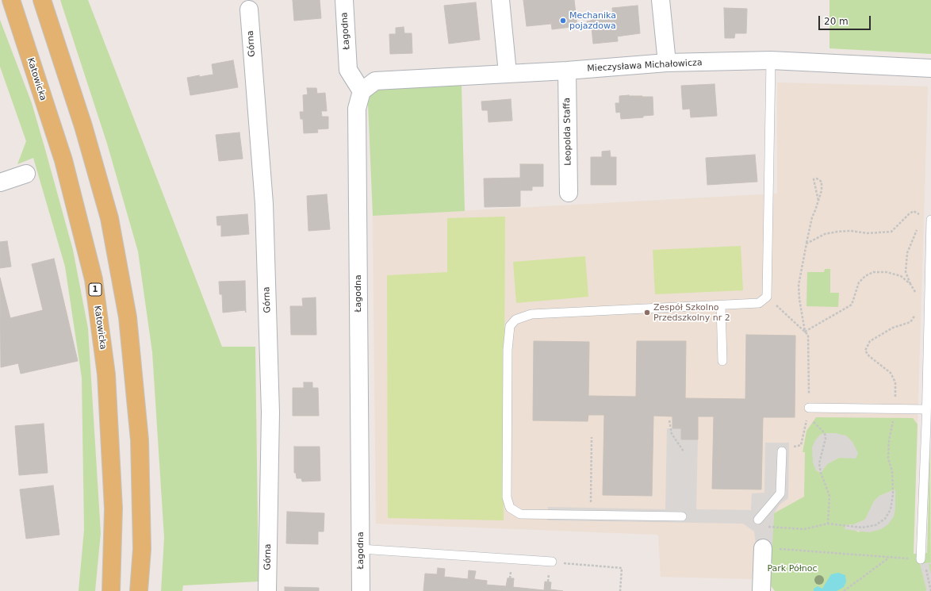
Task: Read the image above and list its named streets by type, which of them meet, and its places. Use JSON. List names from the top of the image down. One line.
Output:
{"streets":{"main road":["Katowicka","1"],"street":["Łagodna","Górna","Mieczysława Michałowicza","Leopolda Staffa"]},"crossings":[["Łagodna","Mieczysława Michałowicza"],["Mieczysława Michałowicza","Leopolda Staffa"]],"parks":["Park Północ"],"places":["Mechanika pojazdowa","Zespół Szkolno Przedszkolny nr 2"],"scale_bar":"20 m"}
